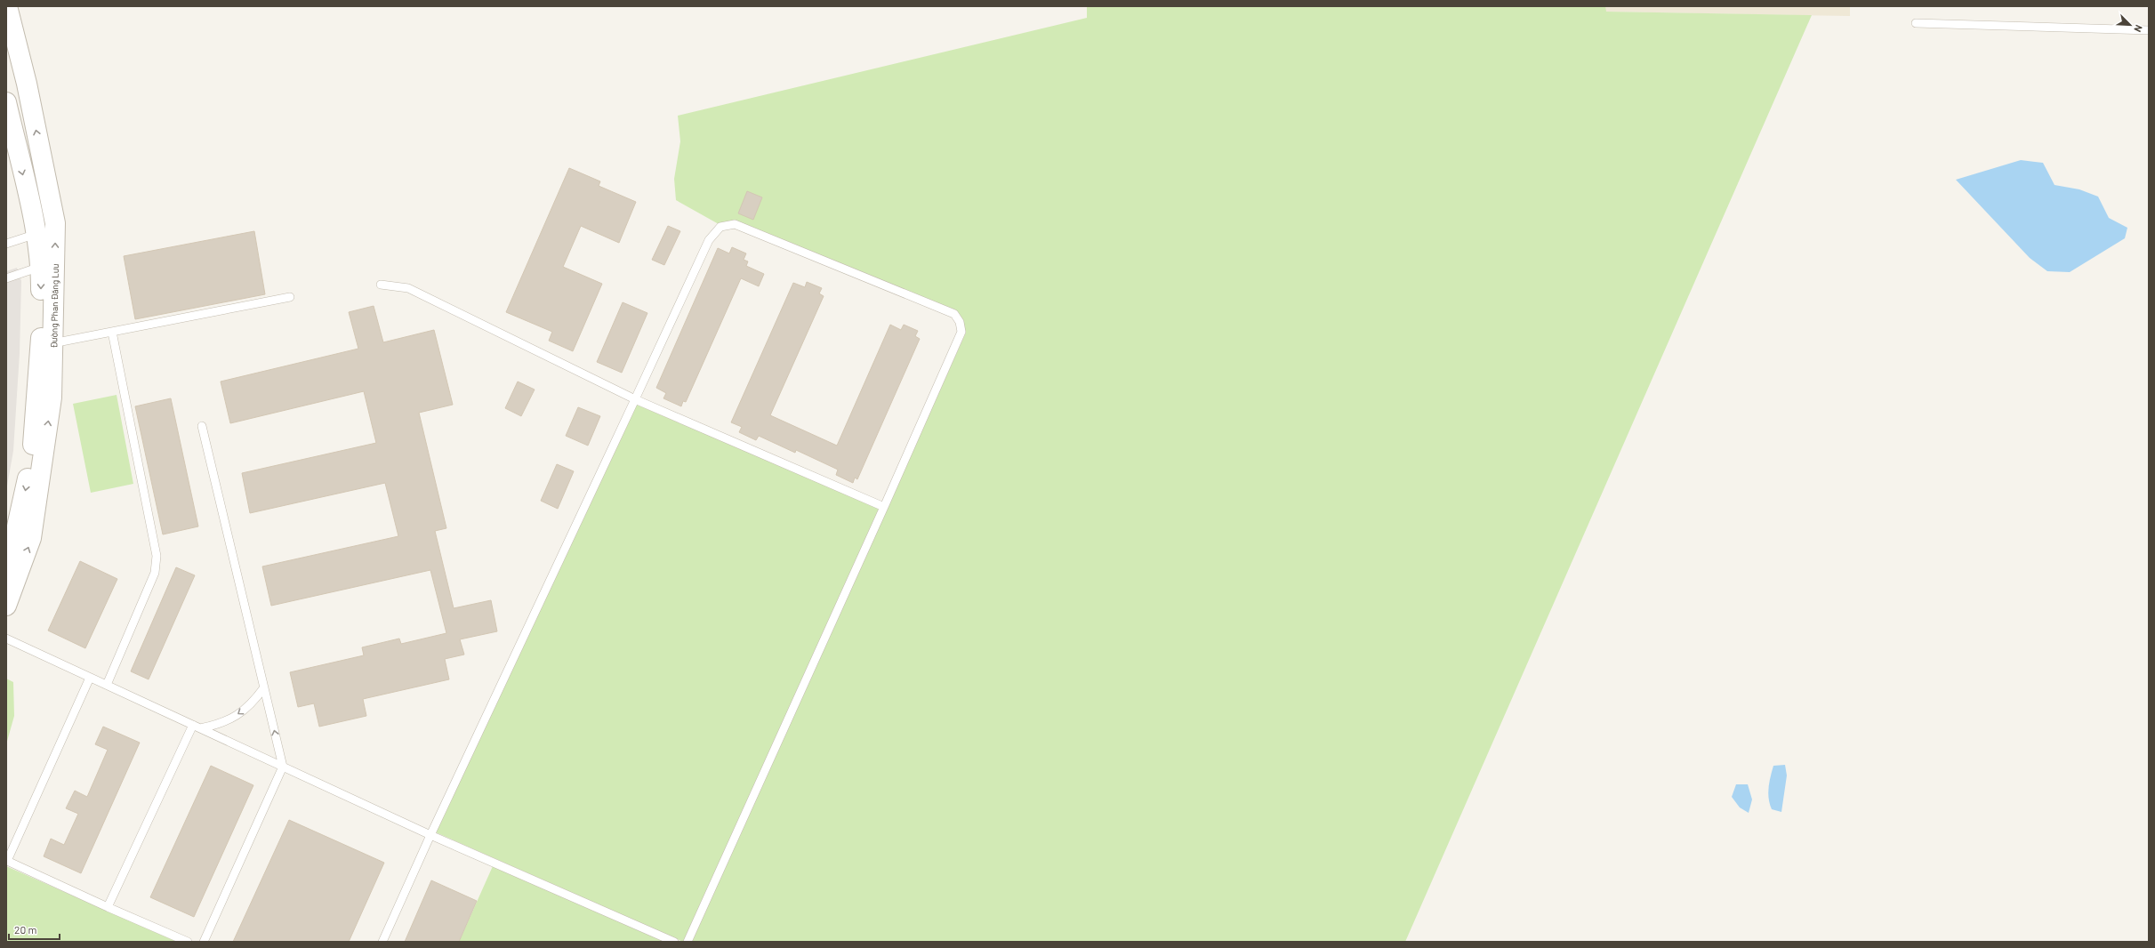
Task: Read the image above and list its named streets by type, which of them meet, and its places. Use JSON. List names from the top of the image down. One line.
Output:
{"streets":{"street":["Đường Phan Đăng Lưu"]},"scale_bar":"20 m","north":"bottom right"}
